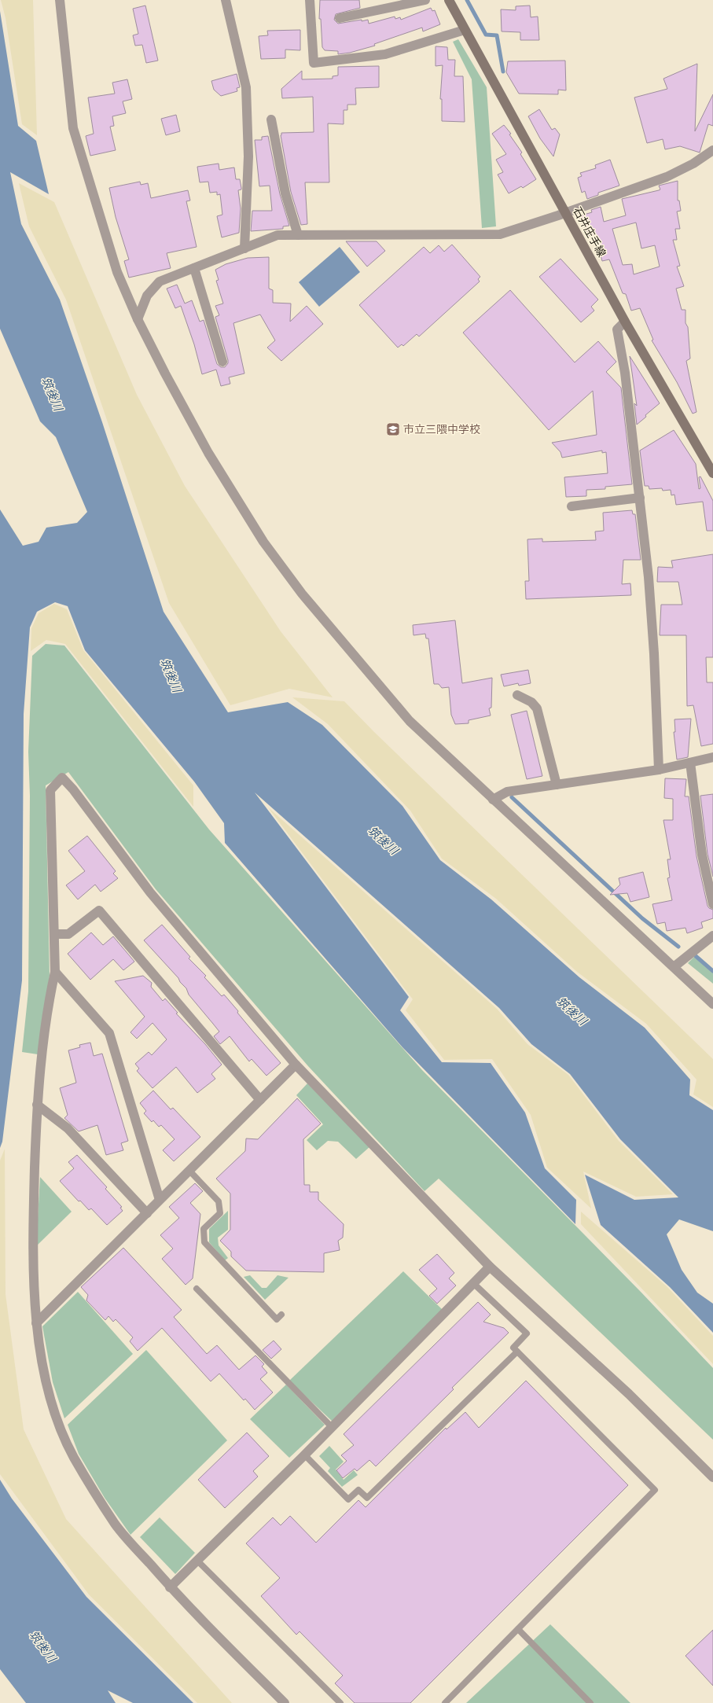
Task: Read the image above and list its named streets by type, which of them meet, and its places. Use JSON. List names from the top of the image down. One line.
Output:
{"streets":{"street":["石井庄手線"]},"water":["筑後川"],"places":{"school or university":["市立三隈中学校"]}}
